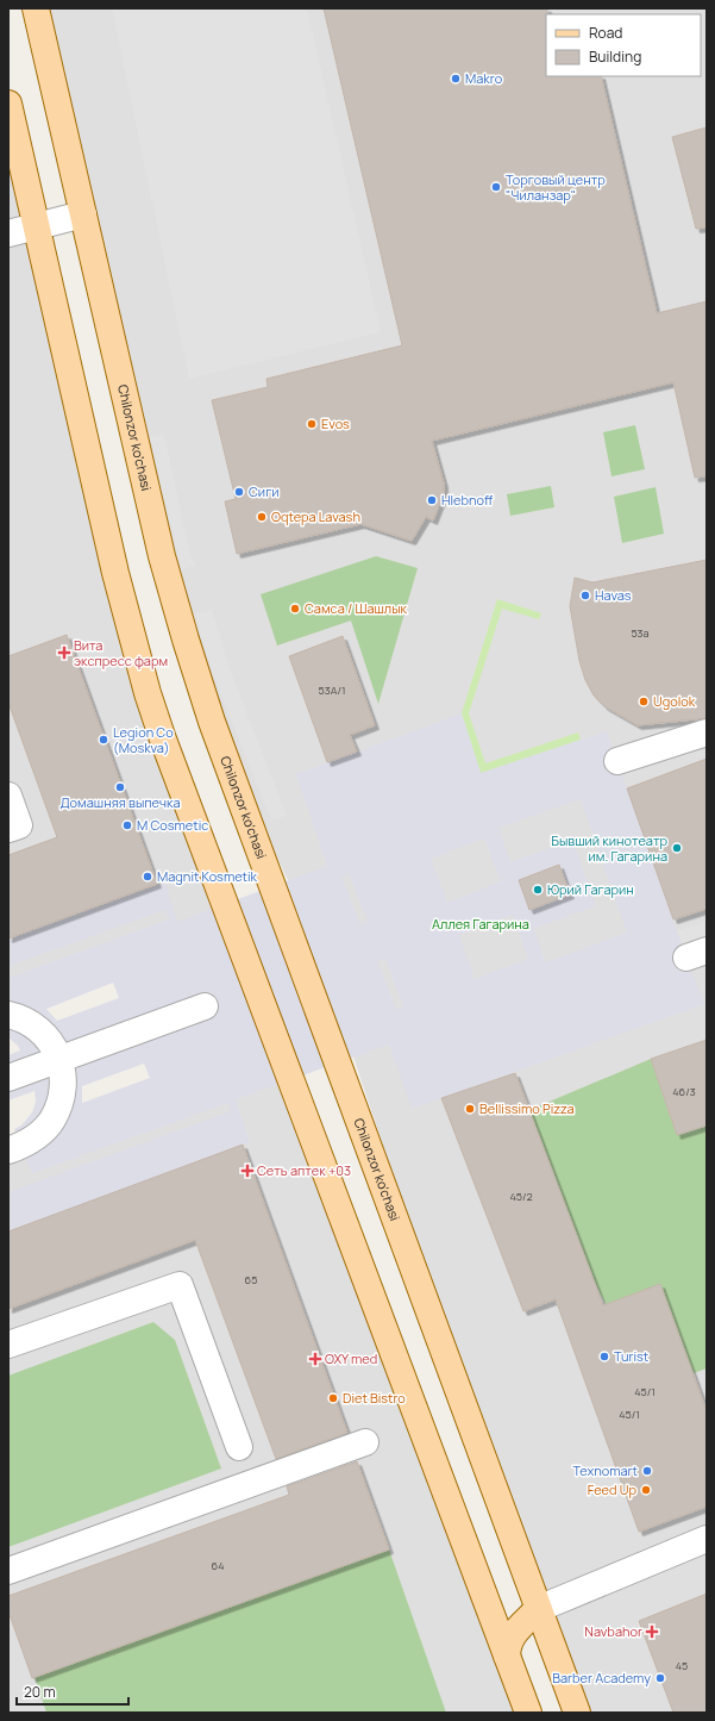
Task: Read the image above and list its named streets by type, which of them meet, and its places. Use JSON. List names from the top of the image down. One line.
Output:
{"streets":{"main road":["Chilonzor ko'chasi"]},"parks":["Аллея Гагарина"],"places":{"other":["Makro","Торговый центр \"Чиланзар\"","Evos","Сиги","Hlebnoff","Oqtepa Lavash","Havas","Самса / Шашлык","Ugolok","Legion Co (Moskva)","Домашняя выпечка","M Cosmetic","Бывший кинотеатр им. Гагарина","Magnit Kosmetik","Юрий Гагарин","Bellissimo Pizza","Turist","Diet Bistro","Texnomart","Feed Up","Barber Academy"],"health":["Вита экспресс фарм","Сеть аптек +03","OXY med","Navbahor"]},"house_numbers":["53а","53A/1","46/3","45/2","65","45/1","45/1","64","45"],"legend":["Road","Building"],"scale_bar":"20 m"}
